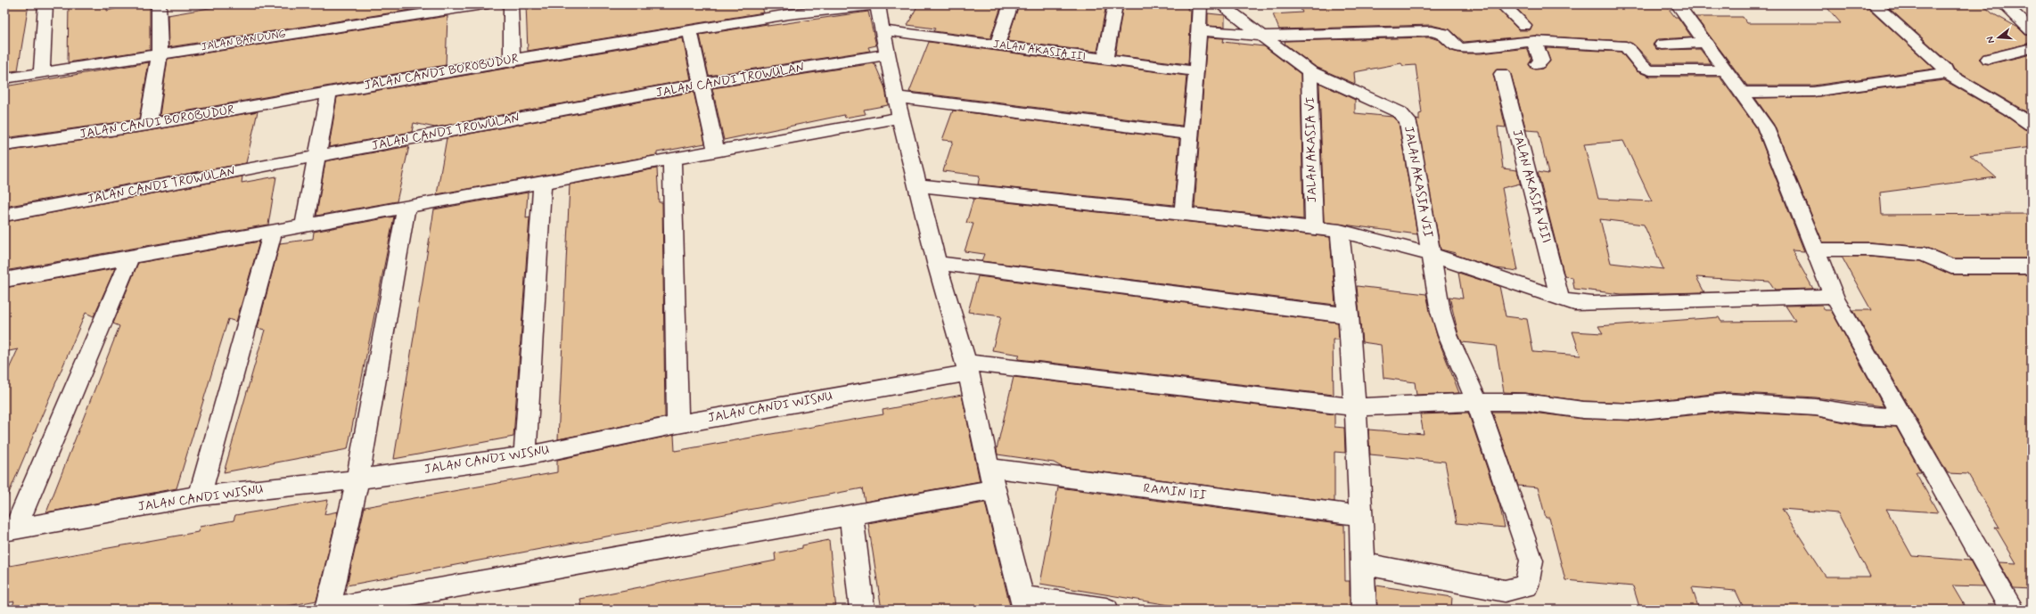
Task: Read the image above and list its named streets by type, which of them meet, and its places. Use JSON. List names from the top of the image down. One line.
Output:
{"streets":{"street":["JALAN BANDUNG","JALAN AKASIA III","JALAN CANDI BOROBUDUR","JALAN CANDI TROWULAN","JALAN AKASIA VI","JALAN AKASIA VII","JALAN AKASIA VIII","JALAN CANDI WISNU","RAMIN III"]},"crossings":[["JALAN AKASIA VI","JALAN AKASIA VII"],["JALAN AKASIA VII","JALAN CANDI WISNU"]],"north":"left"}
